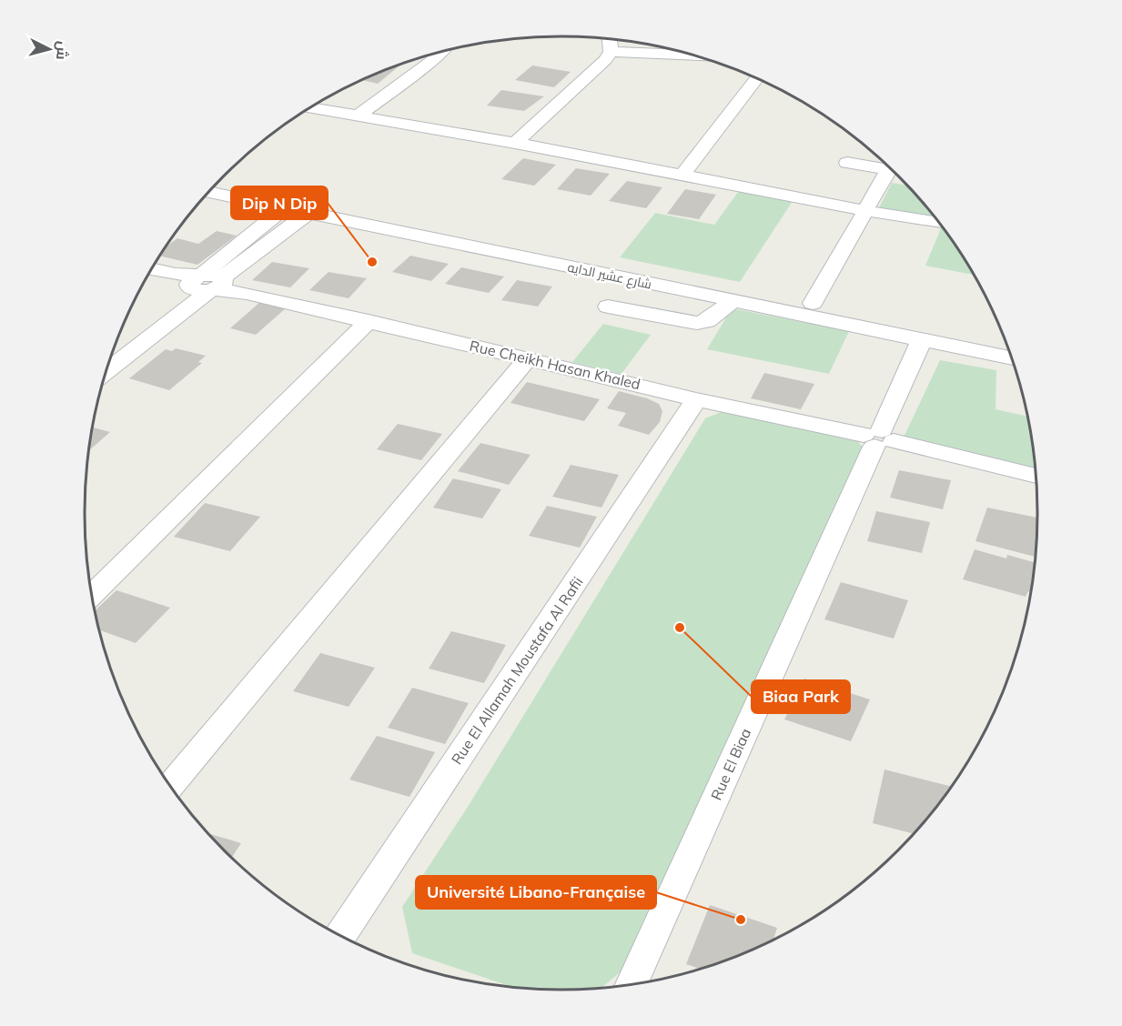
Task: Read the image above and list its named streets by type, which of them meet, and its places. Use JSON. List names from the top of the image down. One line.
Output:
{"streets":{"street":["شارع عشير الدايه","Rue Cheikh Hasan Khaled","Rue El Allamah Moustafa Al Rafii","Rue El Biaa"]},"crossings":[["شارع عشير الدايه","Rue El Biaa"],["Rue Cheikh Hasan Khaled","Rue El Allamah Moustafa Al Rafii"],["Rue Cheikh Hasan Khaled","Rue El Biaa"]],"places":["Dip N Dip","Biaa Park","Université Libano-Française"],"north":"right"}
